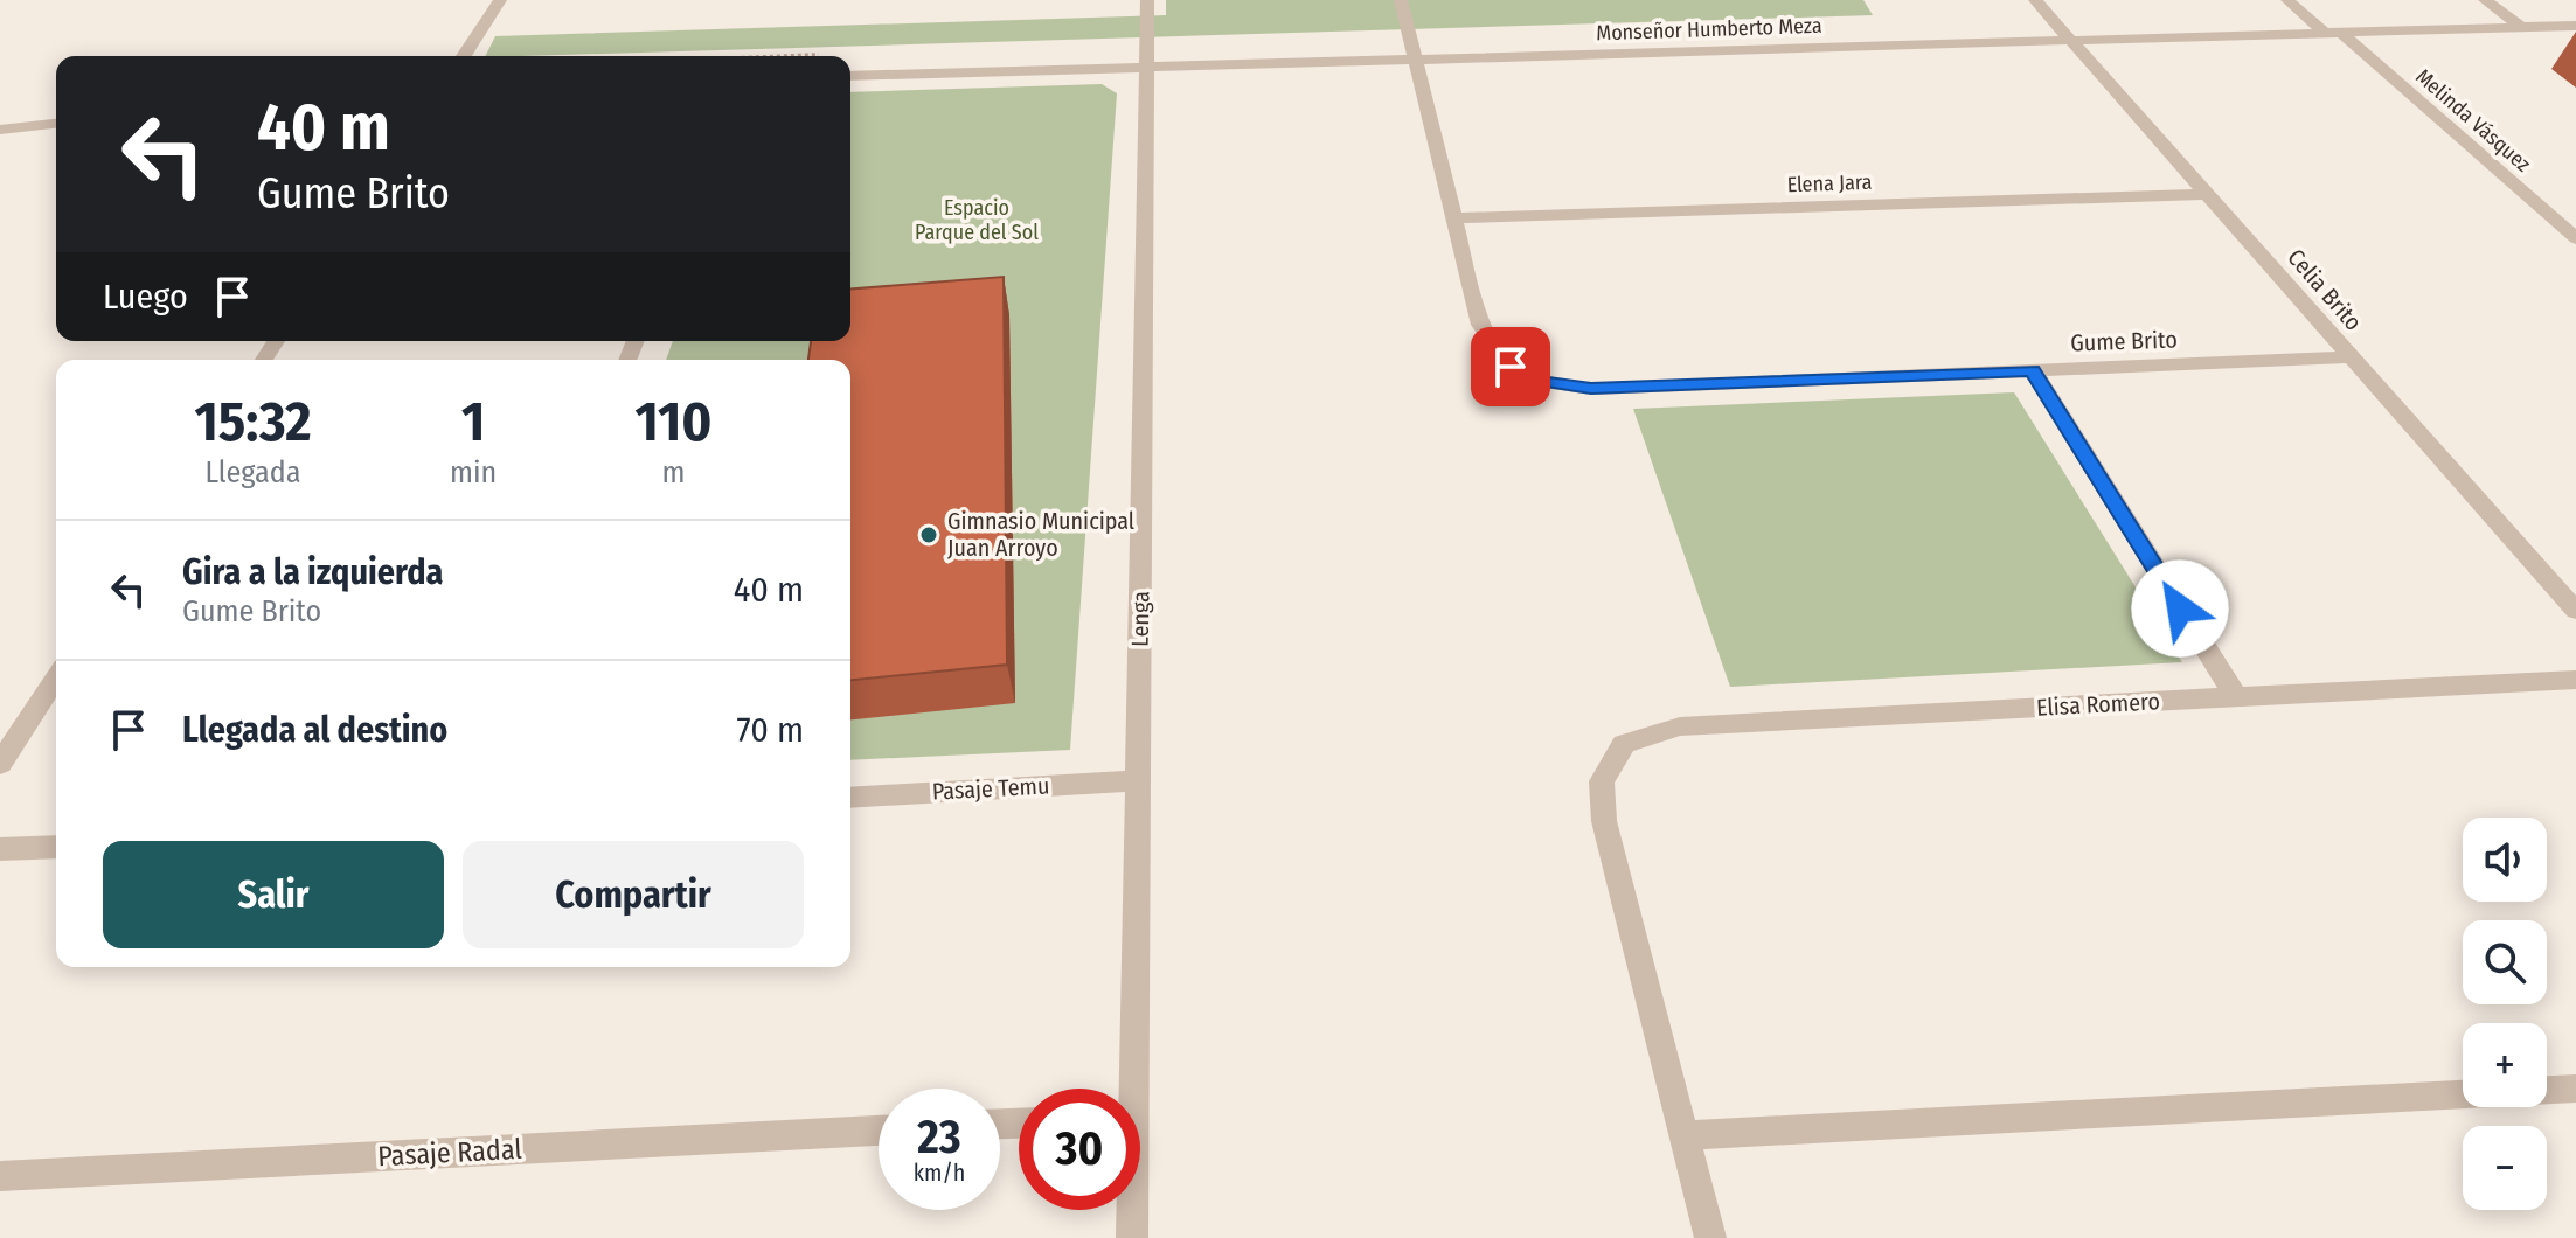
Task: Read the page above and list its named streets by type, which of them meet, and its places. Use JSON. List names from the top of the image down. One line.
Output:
{"streets":{"street":["Monseñor Humberto Meza","Melinda Vásquez","Elena Jara","Celia Brito","Gume Brito","Lenga","Elisa Romero","Pasaje Temu","Pasaje Radal"]},"crossings":[["Monseñor Humberto Meza","Melinda Vásquez"],["Monseñor Humberto Meza","Celia Brito"],["Monseñor Humberto Meza","Lenga"],["Elena Jara","Celia Brito"],["Elena Jara","Gume Brito"],["Celia Brito","Gume Brito"],["Lenga","Pasaje Temu"]],"parks":["Espacio Parque del Sol"],"places":["Gimnasio Municipal Juan Arroyo"],"page":{"turn":["40 m","Gume Brito"],"then":"Luego","eta":["15:32","Llegada","1","min","110","m"],"list":[{"name":"Gira a la izquierda","note":"Gume Brito","value":"40 m"},{"name":"Llegada al destino","value":"70 m"}],"map_buttons":["+","−"],"buttons":["Salir","Compartir"],"speed":"23 km/h","limit":"30"}}
